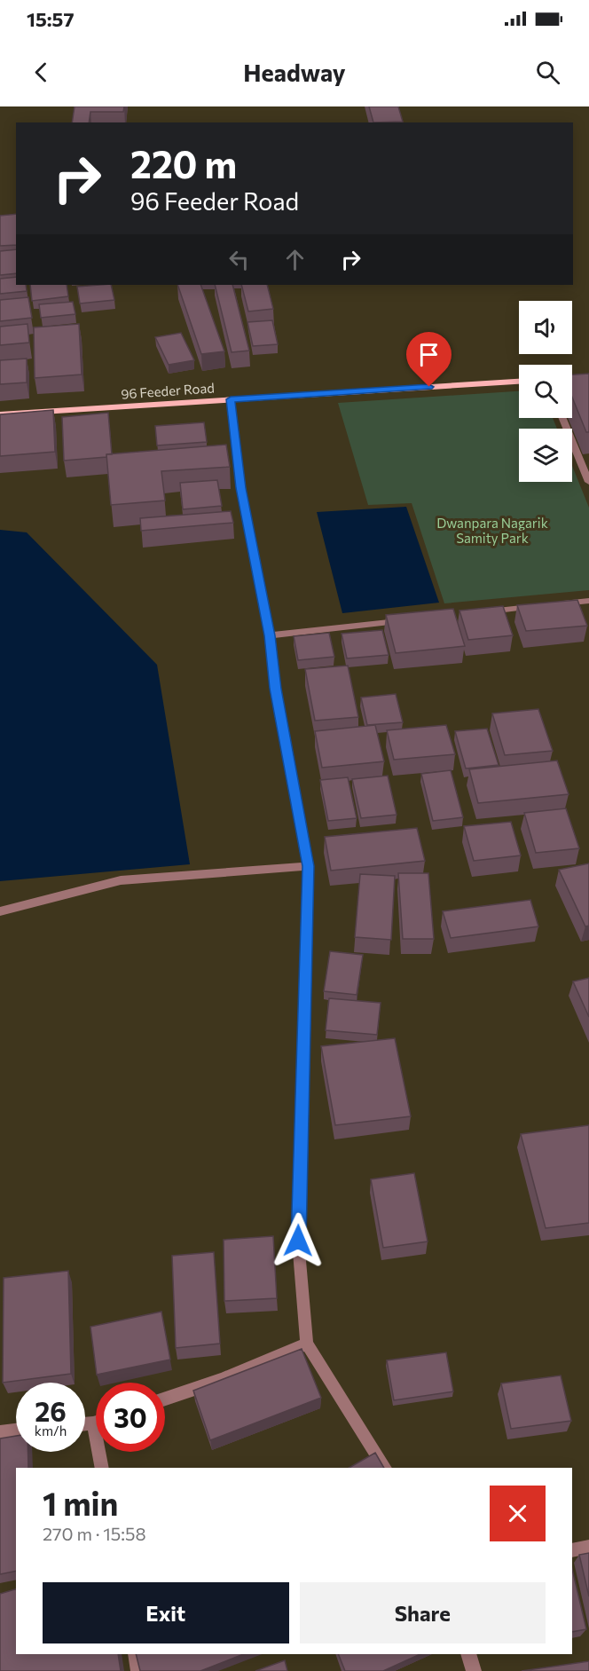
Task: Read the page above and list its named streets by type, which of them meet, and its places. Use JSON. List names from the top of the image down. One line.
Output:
{"streets":{"main road":["96 Feeder Road"]},"parks":["Dwanpara Nagarik Samity Park"],"page":{"status":"15:57","header":"Headway","turn":["220 m","96 Feeder Road"],"speed":"26 km/h","limit":"30","heading":["1 min","270 m · 15:58"],"buttons":["Exit","Share"]}}
